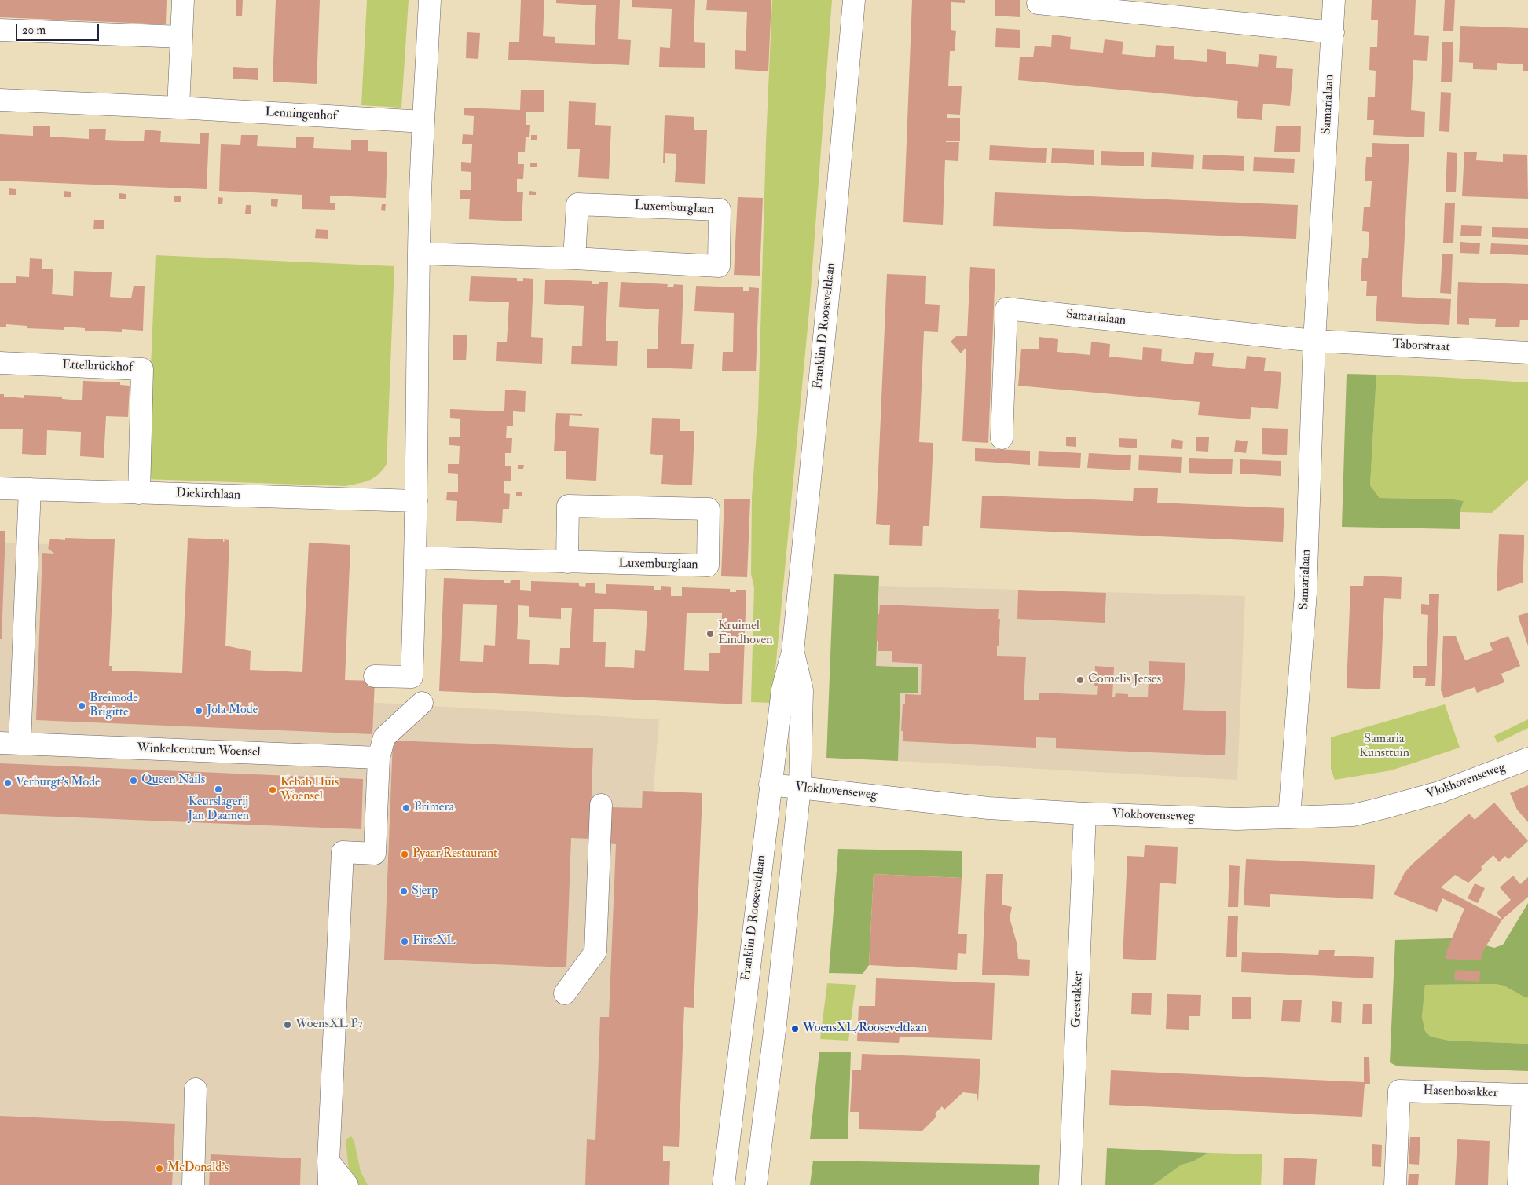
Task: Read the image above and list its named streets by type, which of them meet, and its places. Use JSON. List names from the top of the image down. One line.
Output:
{"streets":{"street":["Samarialaan","Lenningenhof","Luxemburglaan","Franklin D Rooseveltlaan","Taborstraat","Ettelbrückhof","Diekirchlaan","Winkelcentrum Woensel","Vlokhovenseweg","Geestakker","Hasenbosakker"]},"crossings":[["Samarialaan","Taborstraat"],["Samarialaan","Vlokhovenseweg"],["Franklin D Rooseveltlaan","Vlokhovenseweg"],["Ettelbrückhof","Diekirchlaan"],["Diekirchlaan","Winkelcentrum Woensel"],["Vlokhovenseweg","Geestakker"]],"parks":["Samaria Kunsttuin"],"places":["Kruimel Eindhoven","Cornelis Jetses","Breimode Brigitte","Jola Mode","Queen Nails","Verburgt's Mode","Keurslagerij Jan Daamen","Kebab Huis Woensel","Primera","Pyaar Restaurant","Sjerp","FirstXL","WoensXL P3","WoensXL/Rooseveltlaan","McDonald's"],"scale_bar":"20 m"}
